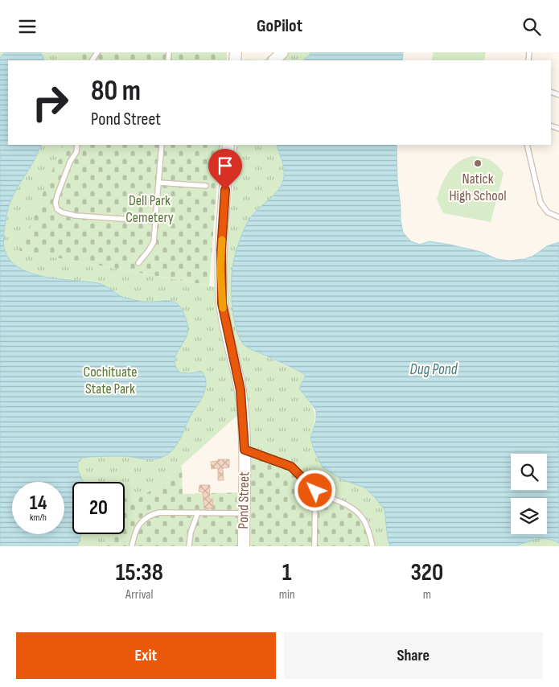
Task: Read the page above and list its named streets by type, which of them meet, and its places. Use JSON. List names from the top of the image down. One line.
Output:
{"streets":{"street":["Pond Street"]},"water":["Dug Pond"],"parks":["Dell Park Cemetery","Cochituate State Park"],"places":["Natick High School"],"page":{"header":"GoPilot","turn":["80 m","Pond Street"],"speed":"14 km/h","limit":"20","eta":["15:38","Arrival","1","min","320","m"],"buttons":["Exit","Share"]}}
